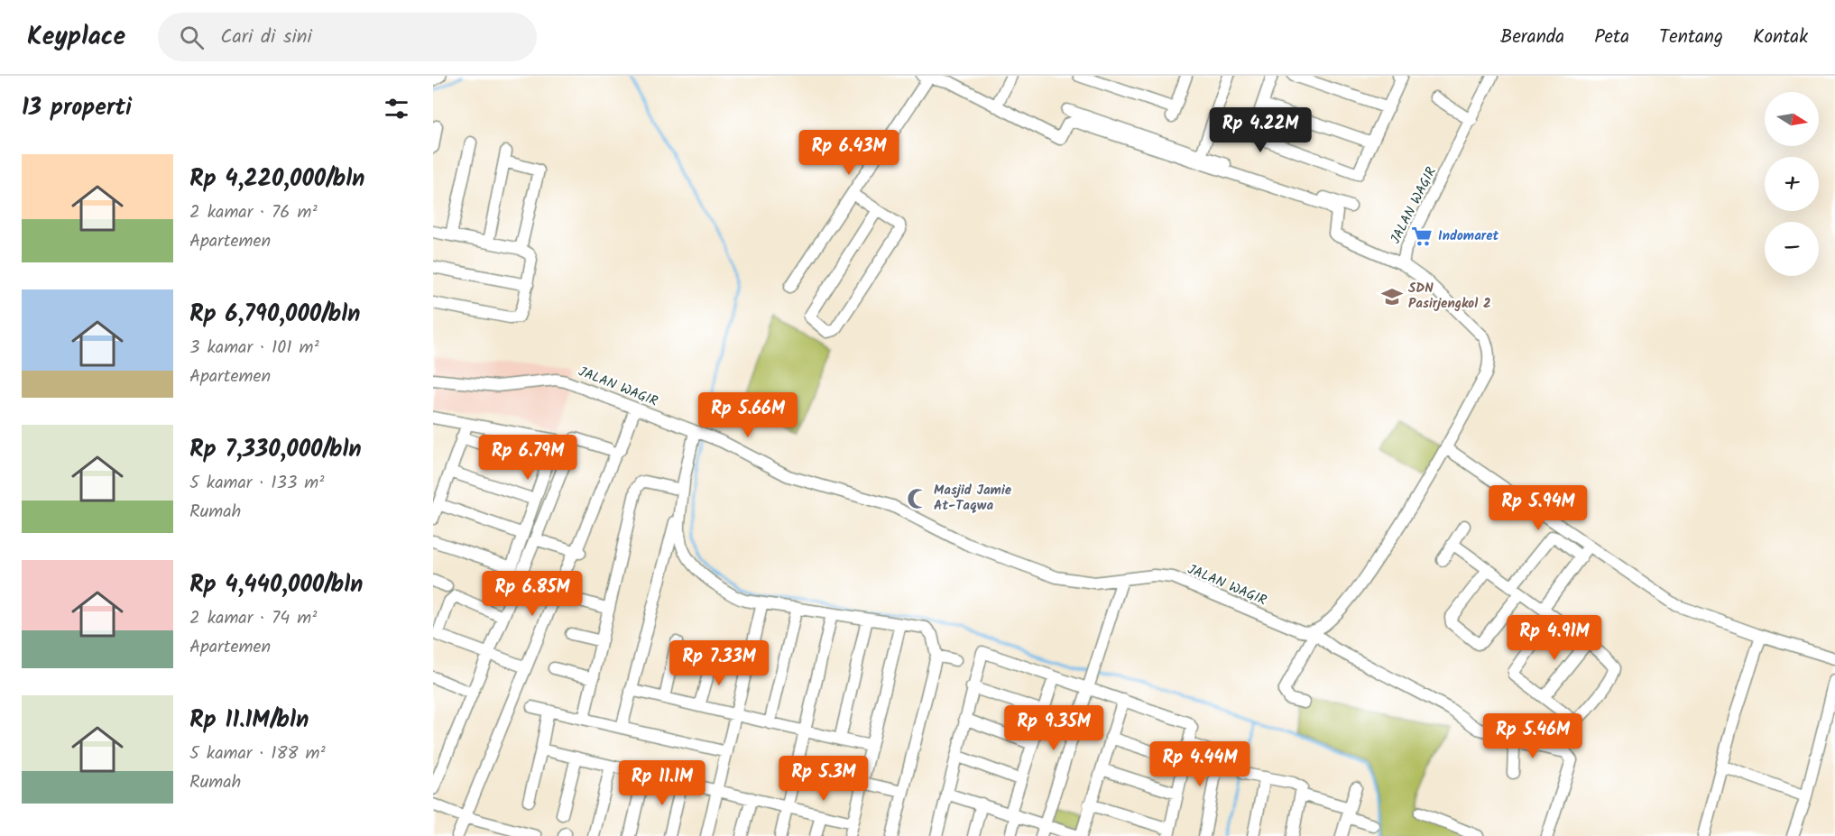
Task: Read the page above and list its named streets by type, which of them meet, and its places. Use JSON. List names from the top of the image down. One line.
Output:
{"streets":{"street":["JALAN WAGIR"]},"places":{"supermarket":["Indomaret"],"school or university":["SDN Pasirjengkol 2"],"mosque":["Masjid Jamie At-Taqwa"]},"north":"right","page":{"header":"Keyplace","search":"Cari di sini","nav":["Beranda","Peta","Tentang","Kontak"],"heading":"13 properti","map_buttons":["+","−"],"price":["Rp 4.22M","Rp 6.43M","Rp 5.66M","Rp 6.79M","Rp 5.94M","Rp 6.85M","Rp 4.91M","Rp 7.33M","Rp 9.35M","Rp 5.46M","Rp 4.44M","Rp 5.3M","Rp 11.1M"],"list":[{"name":"Rp 4,220,000/bln","note":"2 kamar · 76 m² · Apartemen"},{"name":"Rp 6,790,000/bln","note":"3 kamar · 101 m² · Apartemen"},{"name":"Rp 7,330,000/bln","note":"5 kamar · 133 m² · Rumah"},{"name":"Rp 4,440,000/bln","note":"2 kamar · 74 m² · Apartemen"},{"name":"Rp 11.1M/bln","note":"5 kamar · 188 m² · Rumah"}]}}
